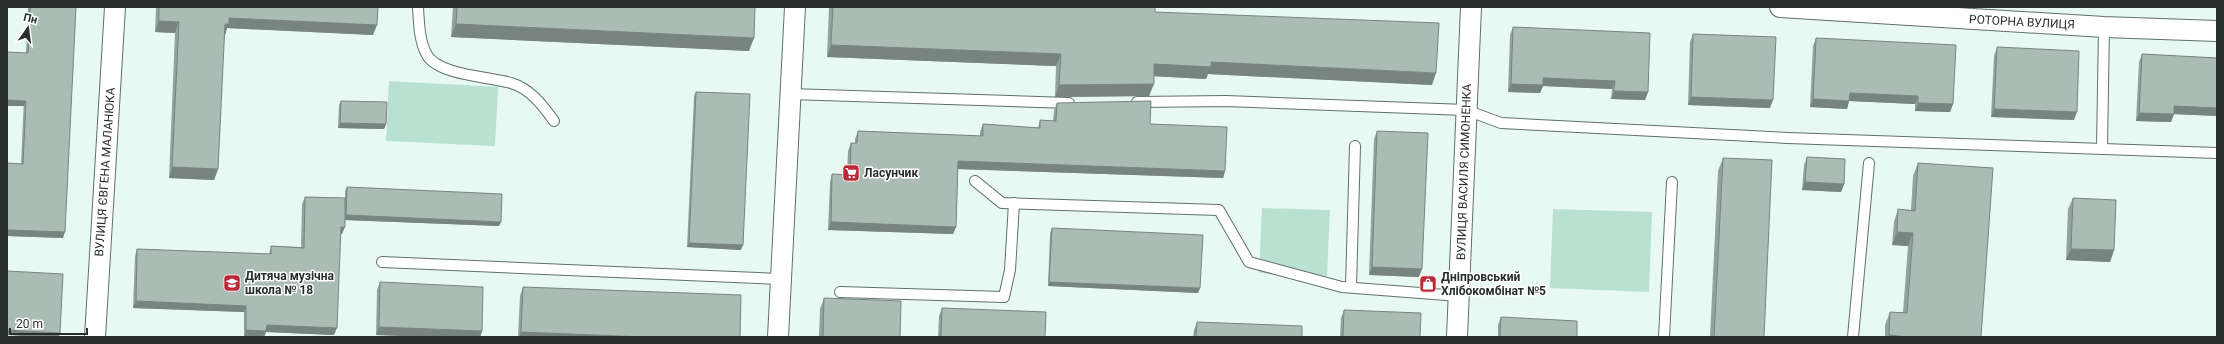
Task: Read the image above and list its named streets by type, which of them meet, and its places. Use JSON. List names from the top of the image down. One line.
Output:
{"streets":{"street":["РОТОРНА ВУЛИЦЯ","ВУЛИЦЯ ЄВГЕНА МАЛАНЮКА","ВУЛИЦЯ ВАСИЛЯ СИМОНЕНКА"]},"places":{"supermarket":["Ласунчик"],"school or university":["Дитяча музічна школа № 18"],"shop":["Дніпровський Хлібокомбінат №5"]},"scale_bar":"20 m","north":"top"}
